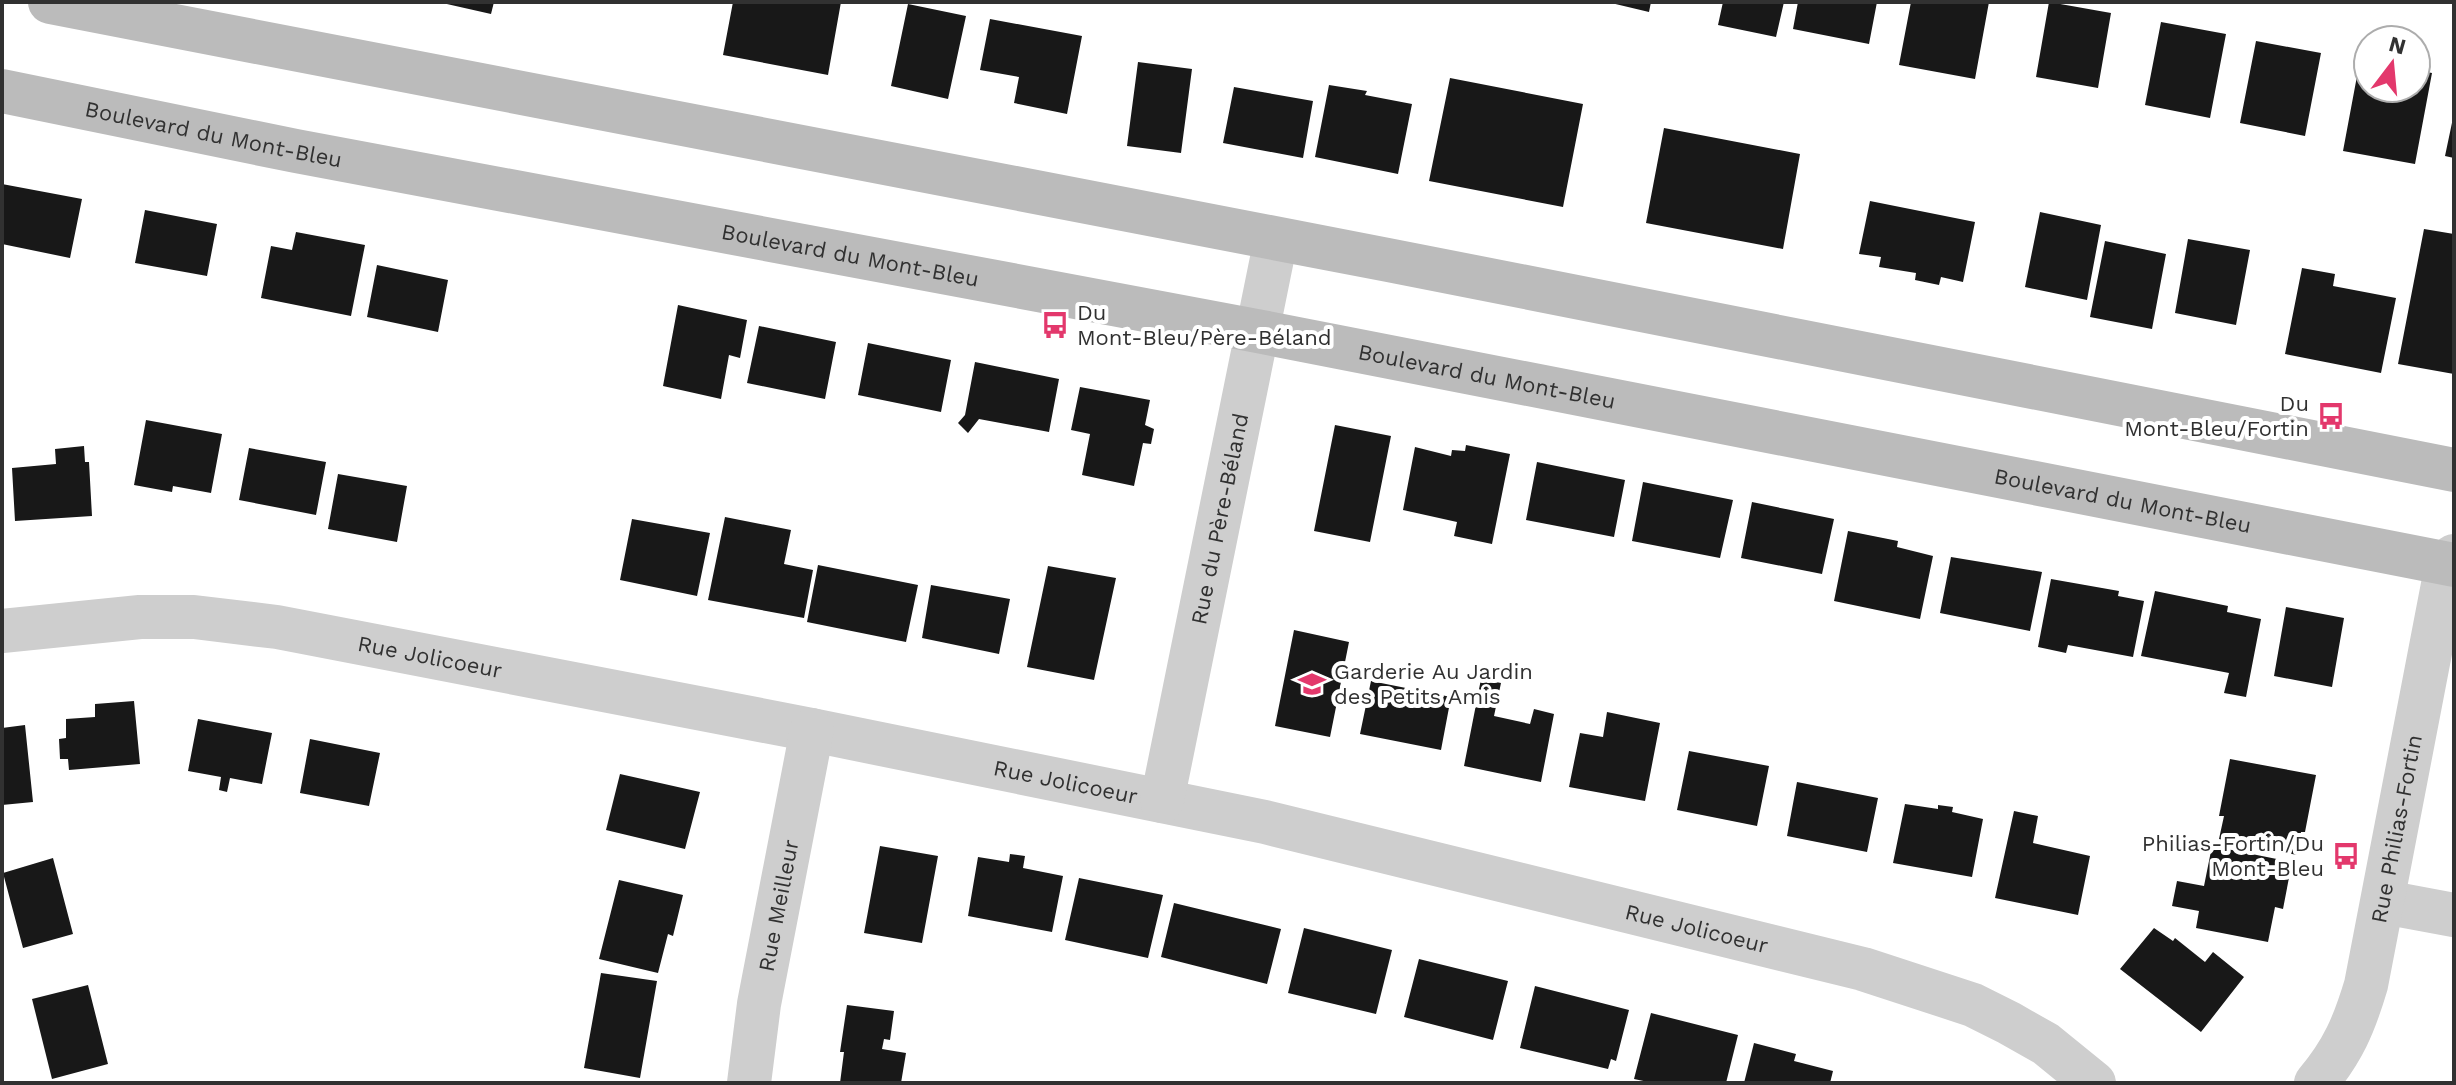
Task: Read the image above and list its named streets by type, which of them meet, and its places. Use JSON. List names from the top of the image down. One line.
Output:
{"streets":{"street":["Boulevard du Mont-Bleu","Rue du Père-Béland","Rue Jolicoeur","Rue Philias-Fortin","Rue Meilleur"]},"crossings":[["Boulevard du Mont-Bleu","Rue du Père-Béland"],["Boulevard du Mont-Bleu","Rue Philias-Fortin"],["Rue du Père-Béland","Rue Jolicoeur"],["Rue Jolicoeur","Rue Meilleur"]],"places":{"bus stop":["Du Mont-Bleu/Père-Béland","Du Mont-Bleu/Fortin","Philias-Fortin/Du Mont-Bleu"],"school or university":["Garderie Au Jardin des Petits Amis"]},"north":"top"}
